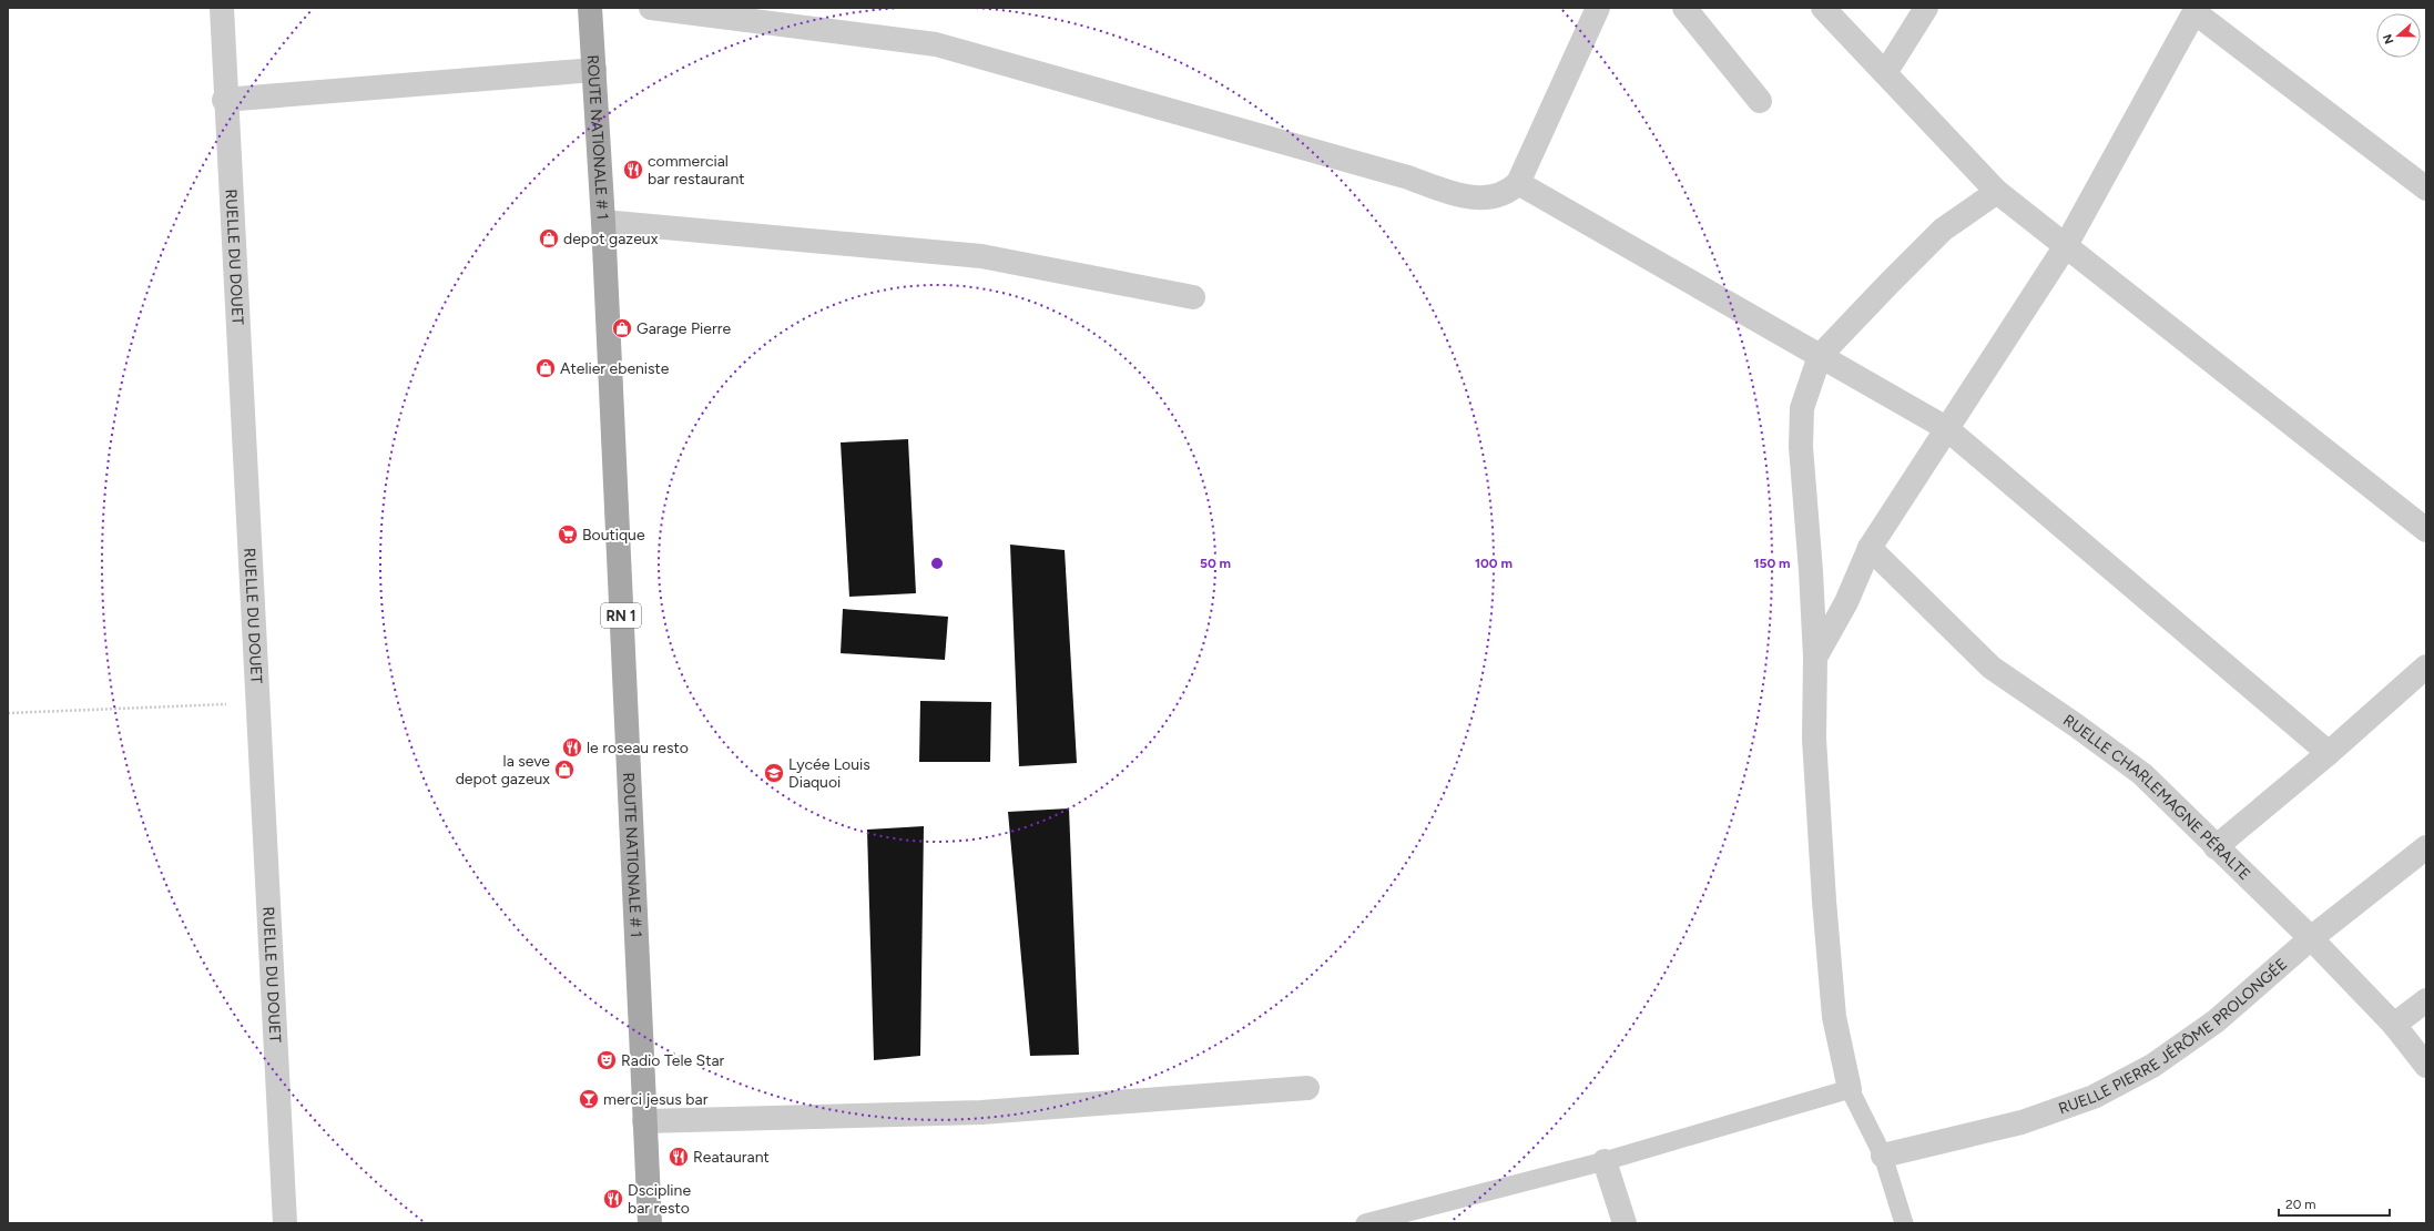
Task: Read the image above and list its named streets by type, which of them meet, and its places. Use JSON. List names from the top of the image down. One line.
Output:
{"streets":{"main road":["ROUTE NATIONALE # 1","RN 1"],"street":["RUELLE DU DOUET","RUELLE CHARLEMAGNE PÉRALTE","RUELLE PIERRE JÉRÔME PROLONGÉE"]},"crossings":[["RUELLE CHARLEMAGNE PÉRALTE","RUELLE PIERRE JÉRÔME PROLONGÉE"]],"places":{"restaurant":["commercial bar restaurant","le roseau resto","Reataurant","Dscipline bar resto"],"shop":["depot gazeux","Garage Pierre","Atelier ebeniste","la seve depot gazeux"],"supermarket":["Boutique"],"school or university":["Lycée Louis Diaquoi"],"theatre":["Radio Tele Star"],"bar":["merci jesus bar"]},"scale_bar":"20 m","north":"left","rings":["50 m","100 m","150 m"]}
